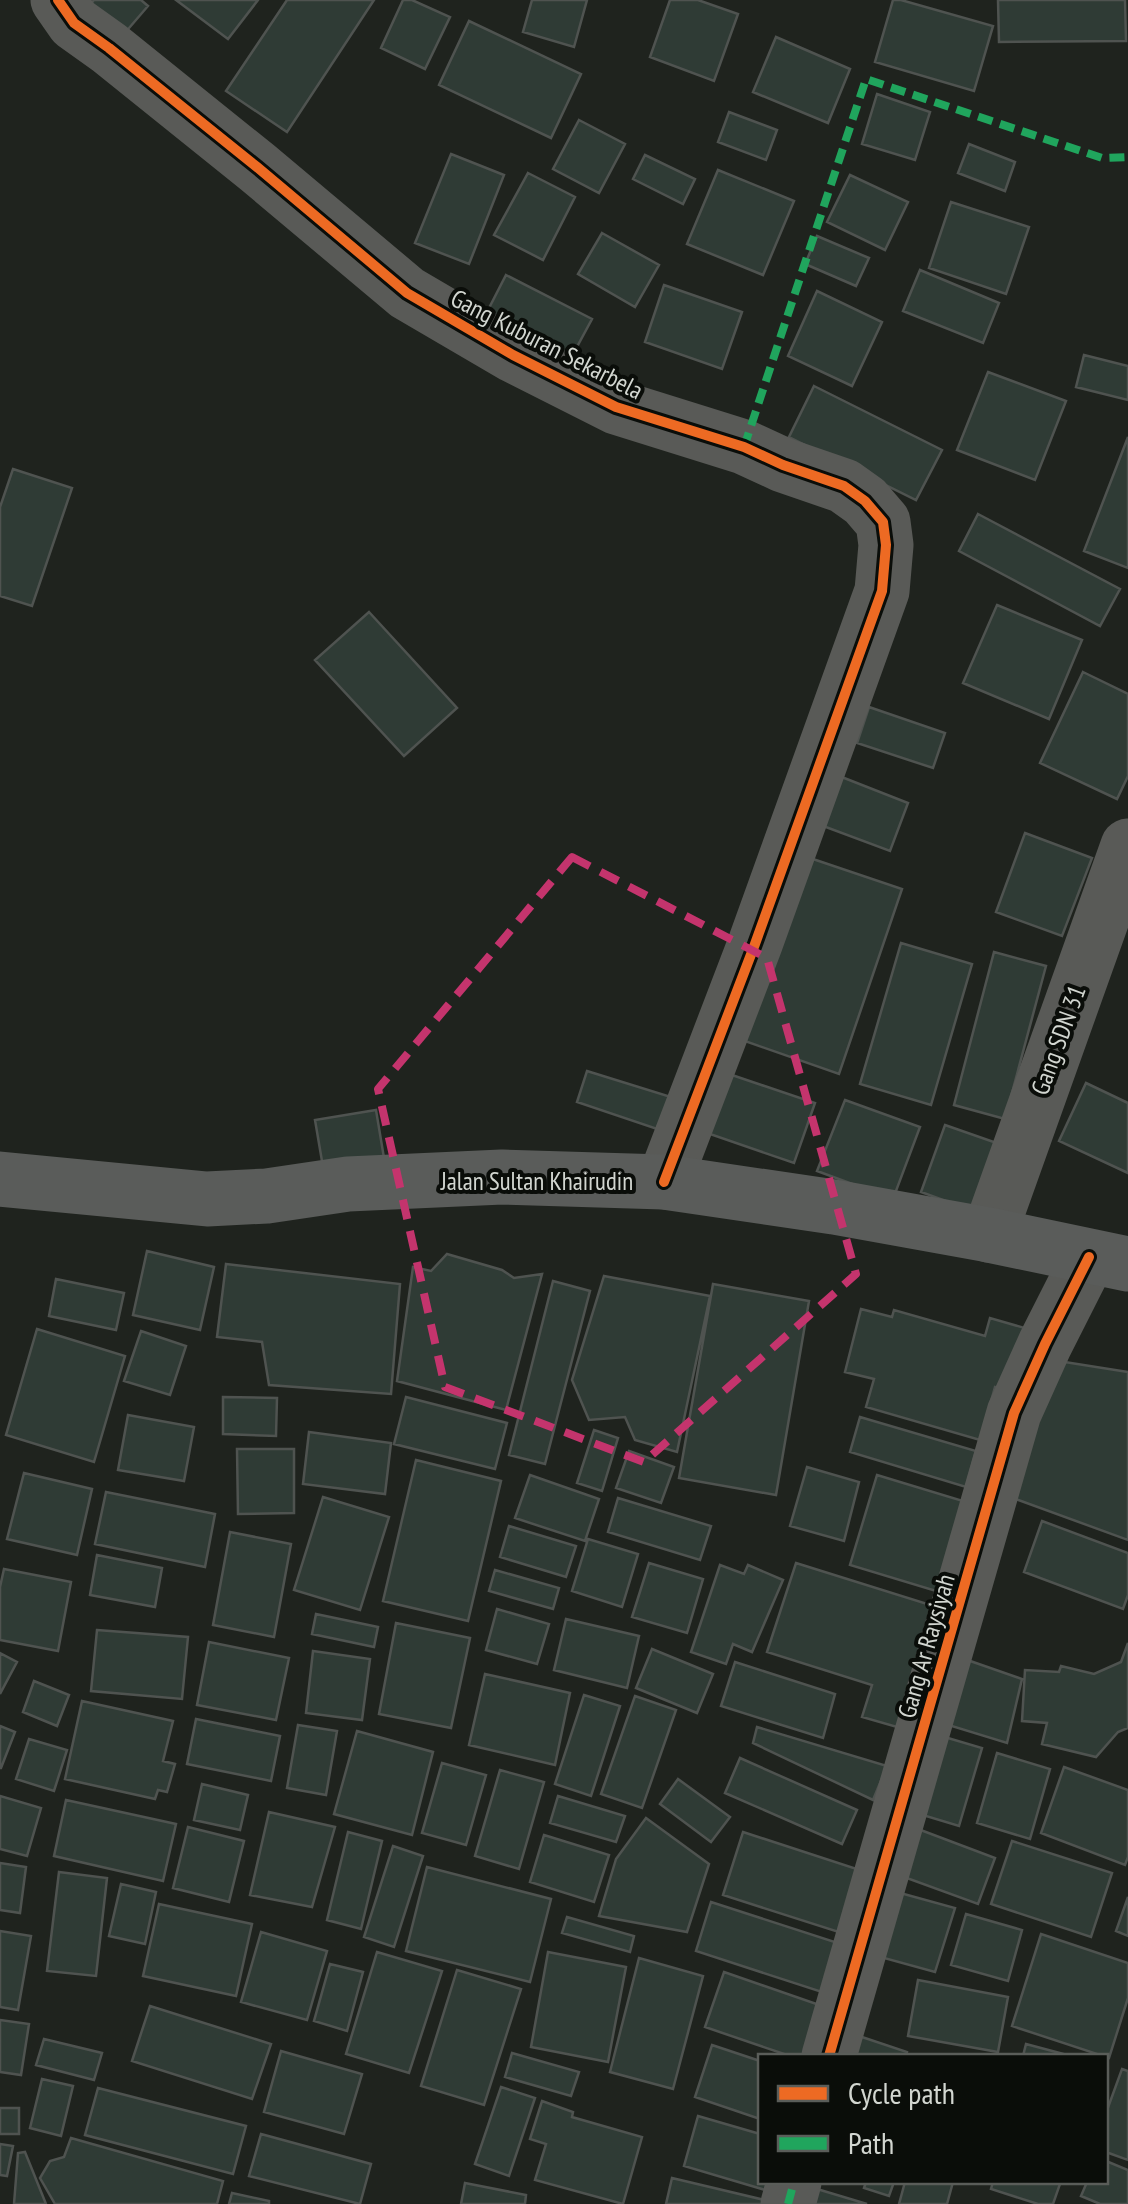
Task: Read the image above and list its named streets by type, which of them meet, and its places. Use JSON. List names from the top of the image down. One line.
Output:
{"streets":{"main road":["Jalan Sultan Khairudin"],"street":["Gang Kuburan Sekarbela","Gang SDN 31","Gang Ar Raysiyah"]},"crossings":[["Gang Kuburan Sekarbela","Jalan Sultan Khairudin"],["Gang SDN 31","Jalan Sultan Khairudin"],["Jalan Sultan Khairudin","Gang Ar Raysiyah"]],"legend":["Cycle path","Path"]}
